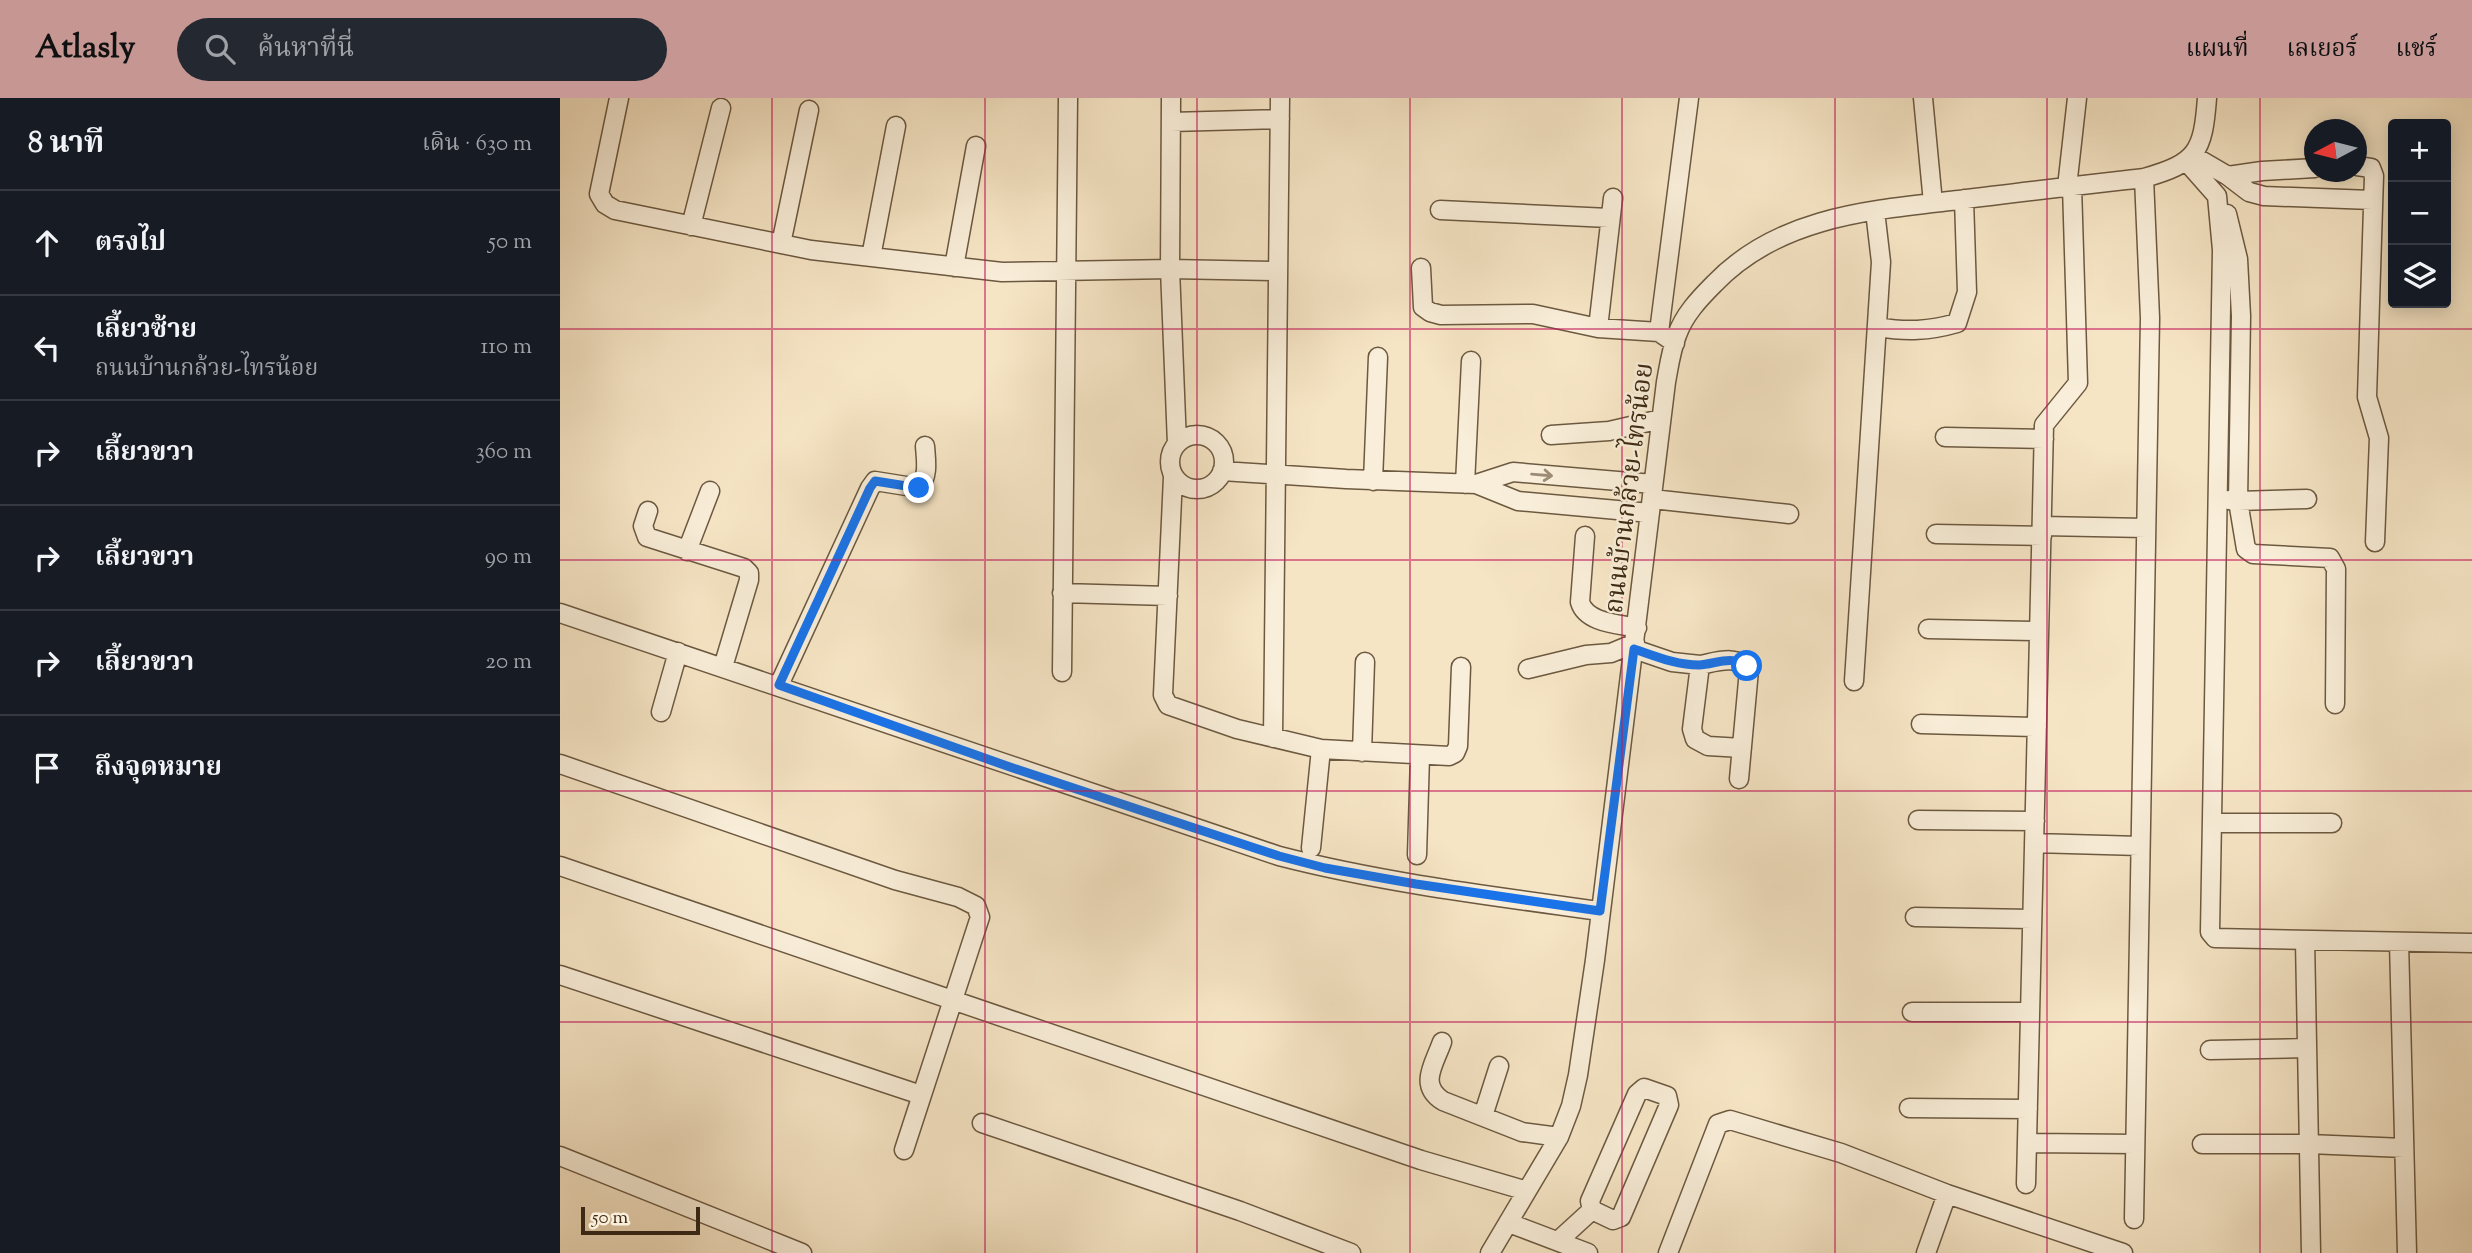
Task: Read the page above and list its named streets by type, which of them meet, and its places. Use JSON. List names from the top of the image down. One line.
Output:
{"streets":{"street":["ถนนบ้านกล้วย-ไทรน้อย"]},"scale_bar":"50 m","north":"left","page":{"header":"Atlasly","search":"ค้นหาที่นี่","nav":["แผนที่","เลเยอร์","แชร์"],"heading":["8 นาที","เดิน · 630 m"],"map_buttons":["+","−"],"list":[["ตรงไป","50 m"],["เลี้ยวซ้าย","ถนนบ้านกล้วย-ไทรน้อย","110 m"],["เลี้ยวขวา","360 m"],["เลี้ยวขวา","90 m"],["เลี้ยวขวา","20 m"],"ถึงจุดหมาย"],"scale":"50 m"}}
